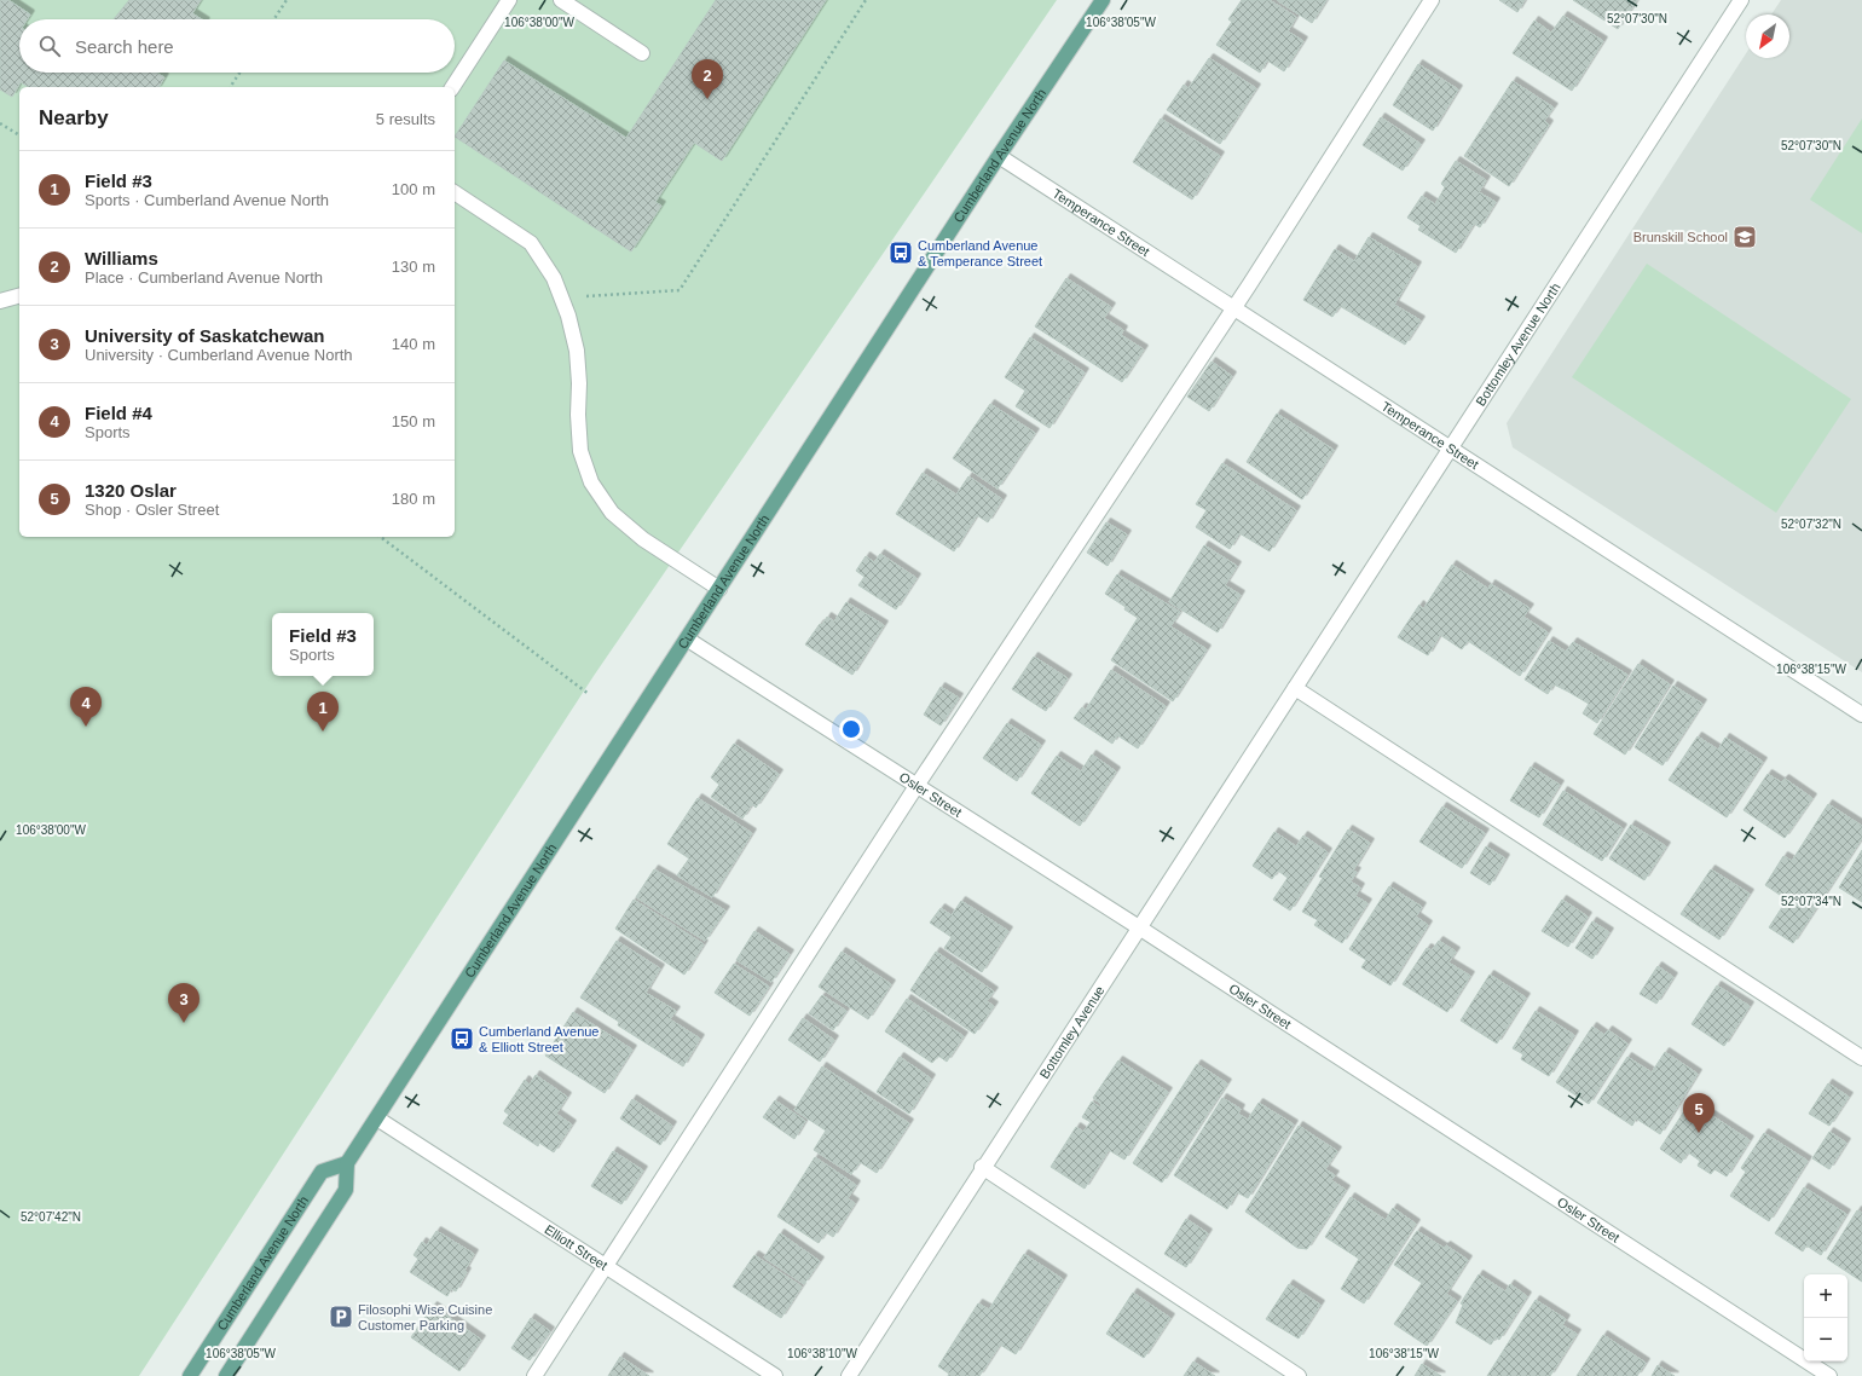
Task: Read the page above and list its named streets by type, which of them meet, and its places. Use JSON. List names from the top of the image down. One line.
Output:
{"streets":{"main road":["Cumberland Avenue North"],"street":["Temperance Street","Bottomley Avenue North","Osler Street","Bottomley Avenue","Elliott Street"]},"crossings":[["Cumberland Avenue North","Temperance Street"],["Cumberland Avenue North","Osler Street"],["Cumberland Avenue North","Elliott Street"],["Temperance Street","Bottomley Avenue North"],["Bottomley Avenue North","Bottomley Avenue"],["Osler Street","Bottomley Avenue"]],"places":{"school or university":["Brunskill School"],"bus stop":["Cumberland Avenue & Temperance Street","Cumberland Avenue & Elliott Street"],"parking":["Filosophi Wise Cuisine Customer Parking"]},"north":"bottom left","page":{"search":"Search here","pins":["2","4","1","3","5"],"heading":["Nearby","5 results"],"list":[{"mark":"1","name":"Field #3","note":"Sports · Cumberland Avenue North","value":"100 m"},{"mark":"2","name":"Williams","note":"Place · Cumberland Avenue North","value":"130 m"},{"mark":"3","name":"University of Saskatchewan","note":"University · Cumberland Avenue North","value":"140 m"},{"mark":"4","name":"Field #4","note":"Sports","value":"150 m"},{"mark":"5","name":"1320 Oslar","note":"Shop · Osler Street","value":"180 m"}],"popup":["Field #3","Sports"],"map_buttons":["+","−"]},"coordinates":["52°07'30\"N","106°38'00\"W","106°38'05\"W","52°07'32\"N","106°38'15\"W","52°07'34\"N","52°07'42\"N","106°38'10\"W"]}
